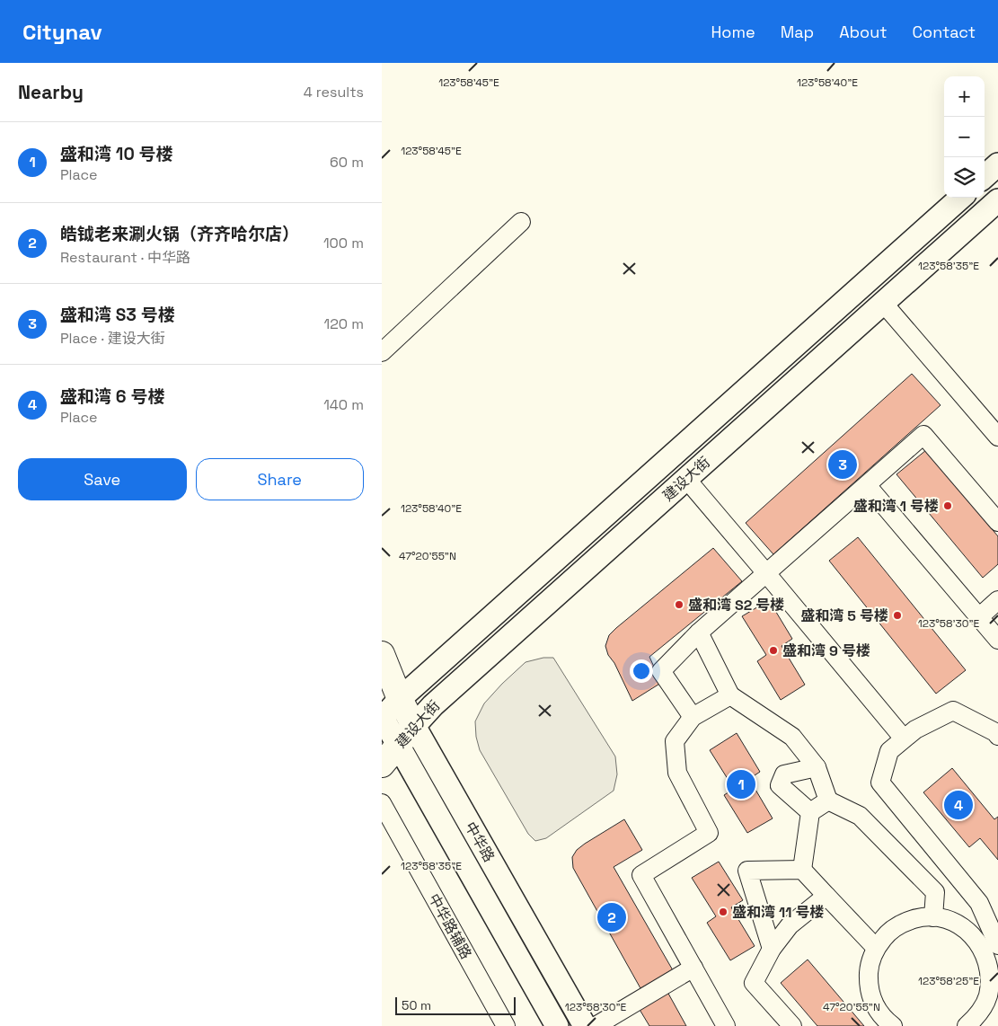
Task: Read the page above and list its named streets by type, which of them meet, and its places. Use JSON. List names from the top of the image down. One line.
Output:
{"streets":{"highway":["建设大街","中华路"],"street":["中华路辅路"]},"crossings":[["建设大街","中华路"]],"places":["盛和湾 1 号楼","盛和湾 S2 号楼","盛和湾 5 号楼","盛和湾 9 号楼","盛和湾 11 号楼"],"scale_bar":"50 m","page":{"header":"Citynav","nav":["Home","Map","About","Contact"],"heading":["Nearby","4 results"],"map_buttons":["+","−"],"list":[{"mark":"1","name":"盛和湾 10 号楼","note":"Place","value":"60 m"},{"mark":"2","name":"皓钺老来涮火锅（齐齐哈尔店）","note":"Restaurant · 中华路","value":"100 m"},{"mark":"3","name":"盛和湾 S3 号楼","note":"Place · 建设大街","value":"120 m"},{"mark":"4","name":"盛和湾 6 号楼","note":"Place","value":"140 m"}],"buttons":["Save","Share"],"pins":["3","1","4","2"],"scale":"50 m"},"coordinates":["123°58'45\"E","123°58'40\"E","123°58'35\"E","47°20'55\"N","123°58'30\"E","123°58'25\"E"]}
